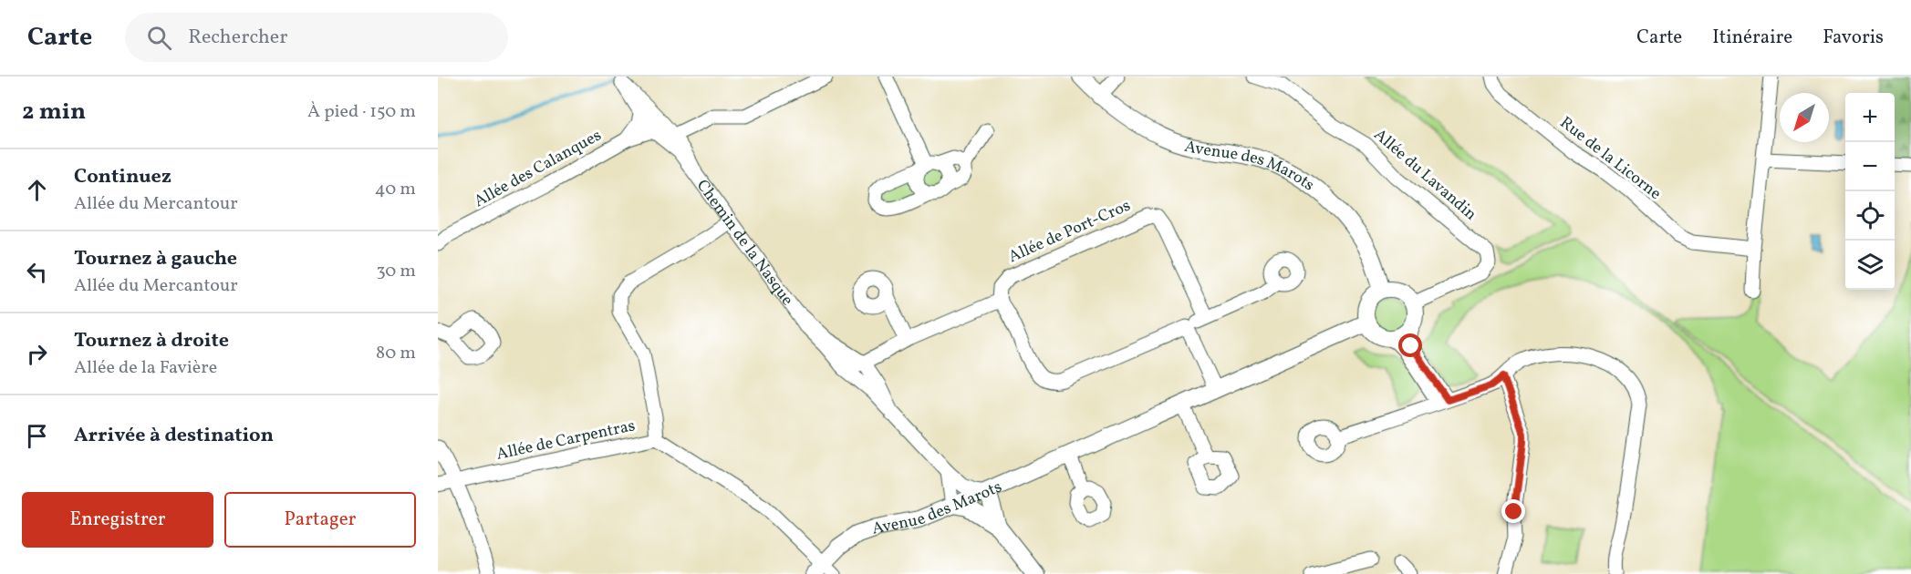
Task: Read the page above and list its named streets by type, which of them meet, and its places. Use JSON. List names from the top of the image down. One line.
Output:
{"streets":{"street":["Rue de la Licorne","Allée des Calanques","Avenue des Marots","Allée du Lavandin","Allée de Port-Cros","Chemin de la Nasque","Allée de Carpentras"]},"crossings":[["Allée des Calanques","Chemin de la Nasque"],["Avenue des Marots","Allée du Lavandin"],["Avenue des Marots","Chemin de la Nasque"],["Avenue des Marots","Allée de Carpentras"]],"north":"bottom left","page":{"header":"Carte","search":"Rechercher","nav":["Carte","Itinéraire","Favoris"],"heading":["2 min","À pied · 150 m"],"map_buttons":["+","−"],"list":[["Continuez","Allée du Mercantour","40 m"],["Tournez à gauche","Allée du Mercantour","30 m"],["Tournez à droite","Allée de la Favière","80 m"],"Arrivée à destination"],"buttons":["Enregistrer","Partager"]}}
